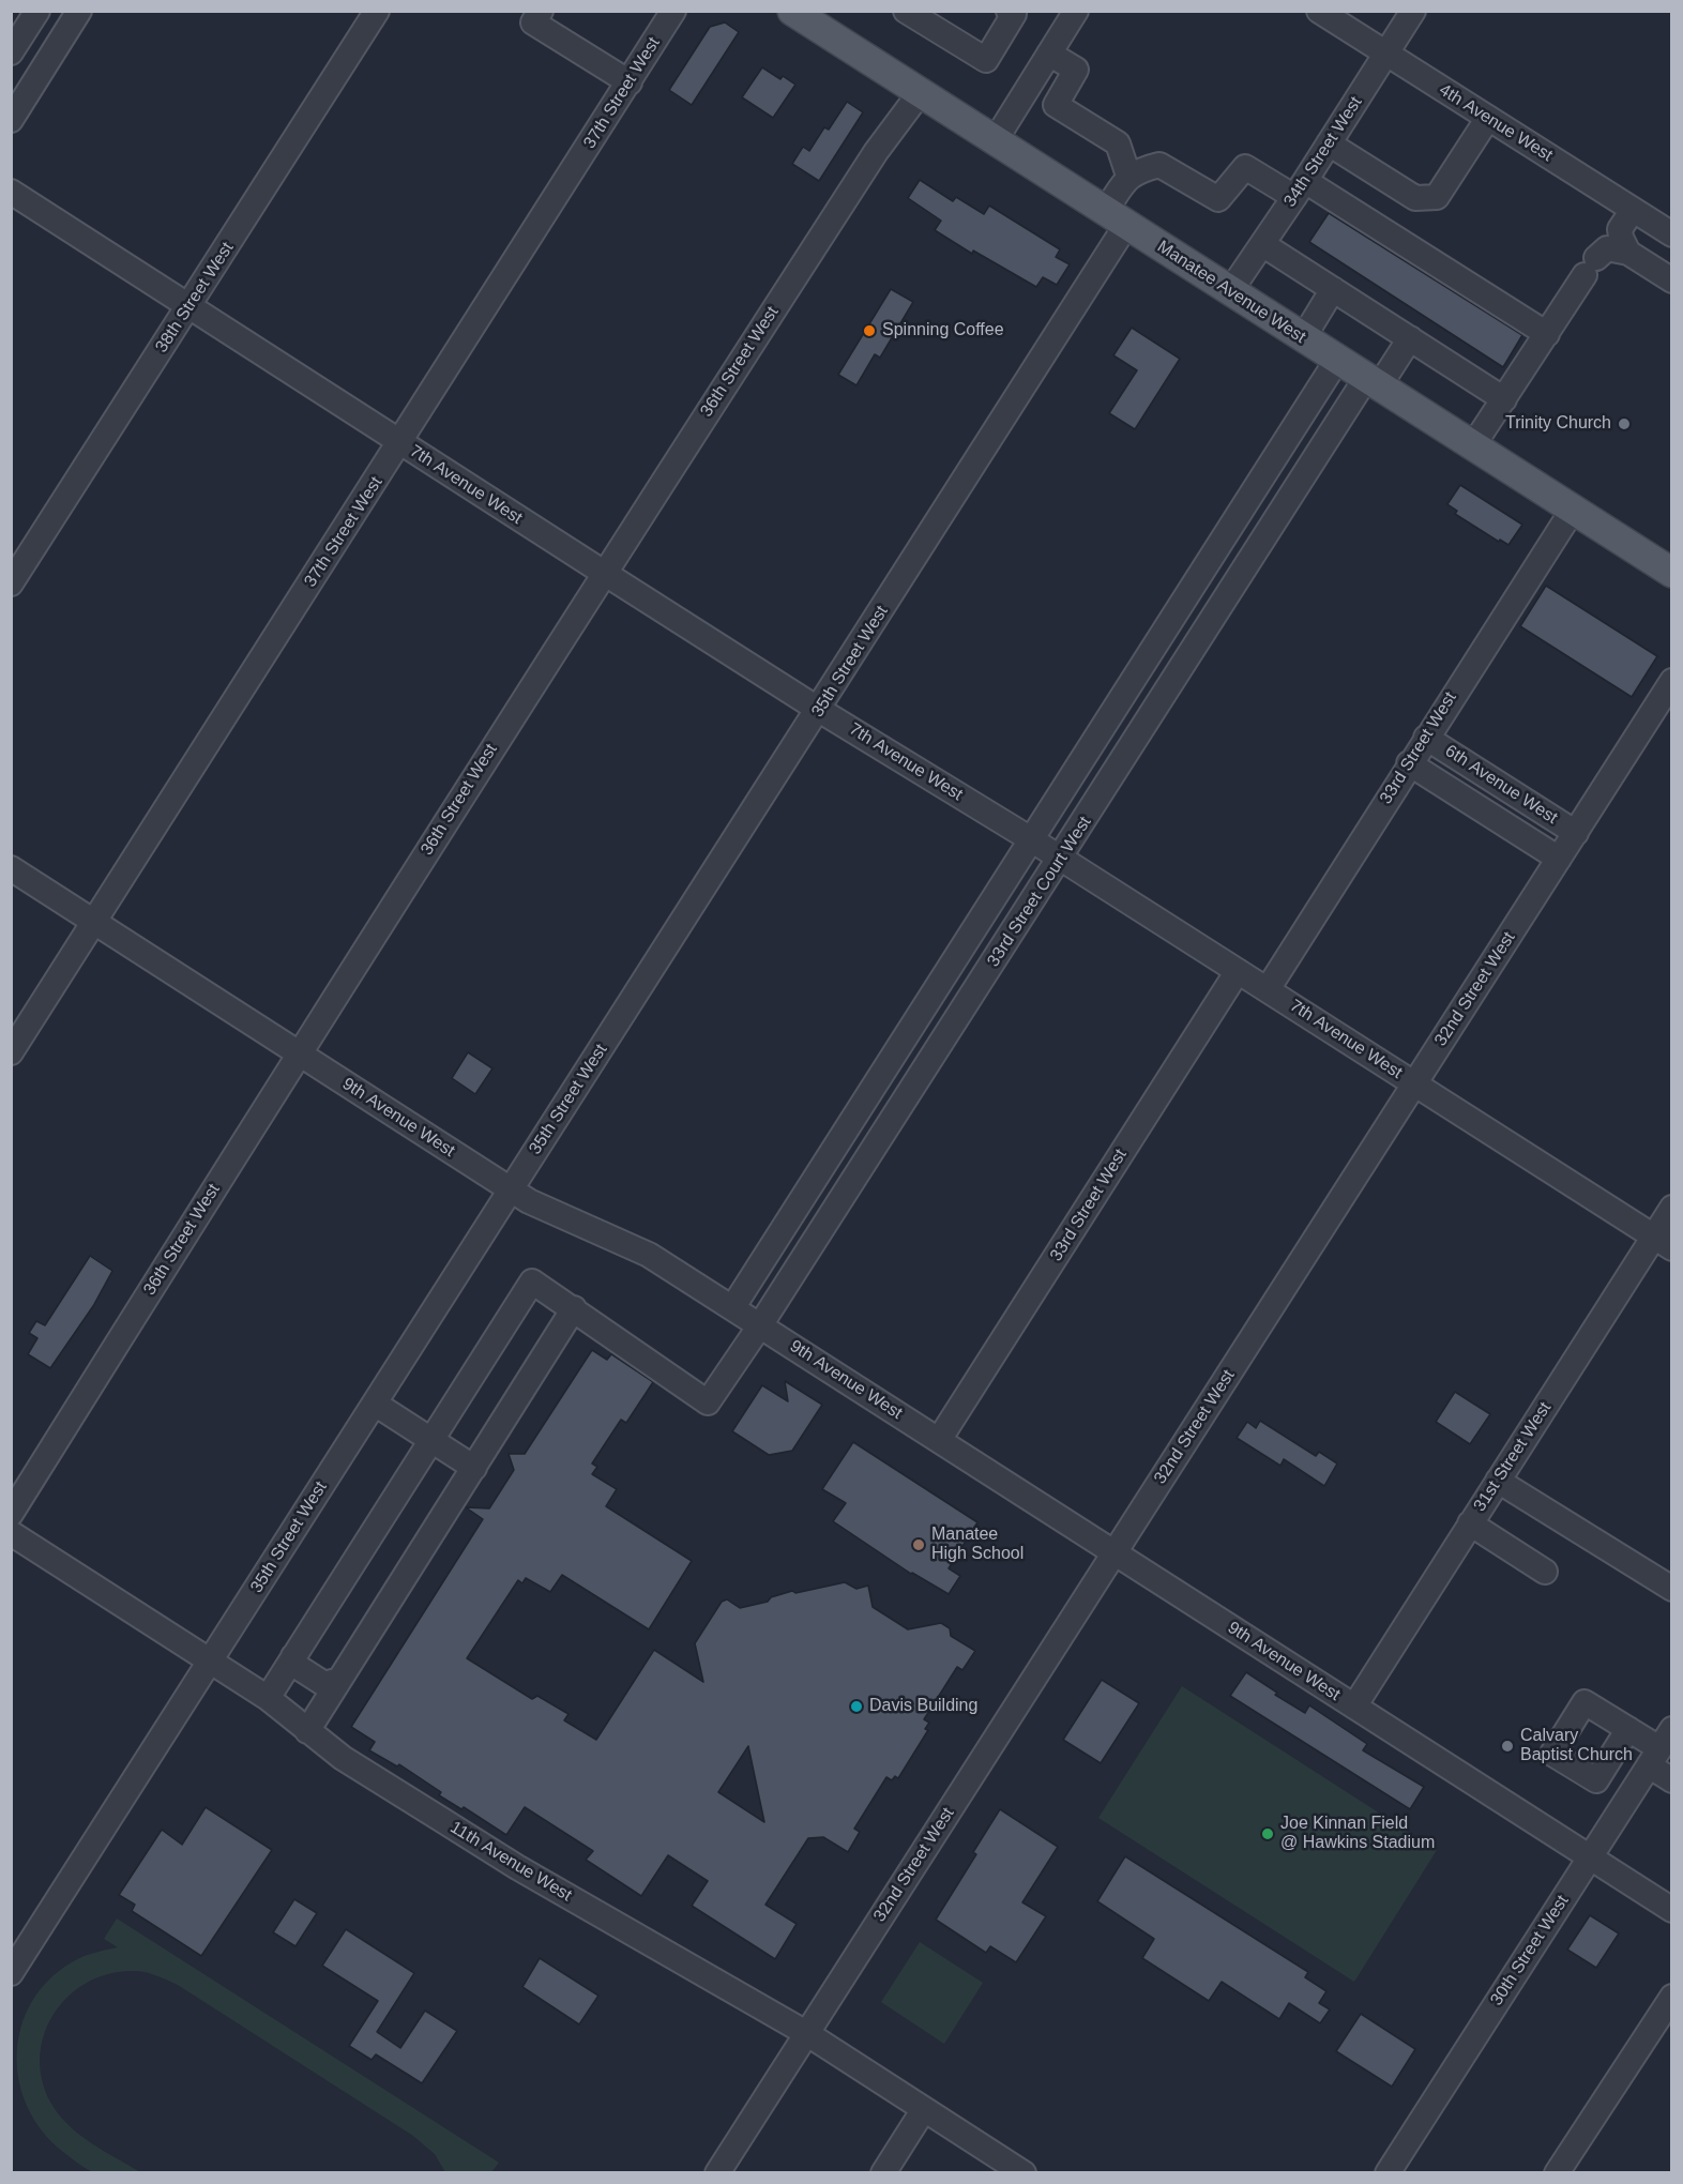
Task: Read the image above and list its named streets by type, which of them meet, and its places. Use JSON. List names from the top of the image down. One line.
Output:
{"streets":{"main road":["Manatee Avenue West"],"street":["37th Street West","4th Avenue West","34th Street West","38th Street West","36th Street West","7th Avenue West","35th Street West","33rd Street West","6th Avenue West","33rd Street Court West","32nd Street West","9th Avenue West","31st Street West","11th Avenue West","30th Street West"]},"crossings":[["37th Street West","7th Avenue West"],["37th Street West","9th Avenue West"],["4th Avenue West","34th Street West"],["34th Street West","Manatee Avenue West"],["Manatee Avenue West","36th Street West"],["Manatee Avenue West","35th Street West"],["Manatee Avenue West","33rd Street West"],["Manatee Avenue West","33rd Street Court West"],["38th Street West","7th Avenue West"],["36th Street West","7th Avenue West"],["36th Street West","9th Avenue West"],["7th Avenue West","35th Street West"],["7th Avenue West","33rd Street West"],["7th Avenue West","33rd Street Court West"],["7th Avenue West","32nd Street West"],["7th Avenue West","31st Street West"],["35th Street West","9th Avenue West"],["35th Street West","11th Avenue West"],["33rd Street West","6th Avenue West"],["33rd Street West","9th Avenue West"],["6th Avenue West","32nd Street West"],["33rd Street Court West","9th Avenue West"],["32nd Street West","9th Avenue West"],["32nd Street West","11th Avenue West"],["9th Avenue West","31st Street West"],["9th Avenue West","30th Street West"]],"places":["Spinning Coffee","Trinity Church","Manatee High School","Davis Building","Calvary Baptist Church","Joe Kinnan Field @ Hawkins Stadium"]}
